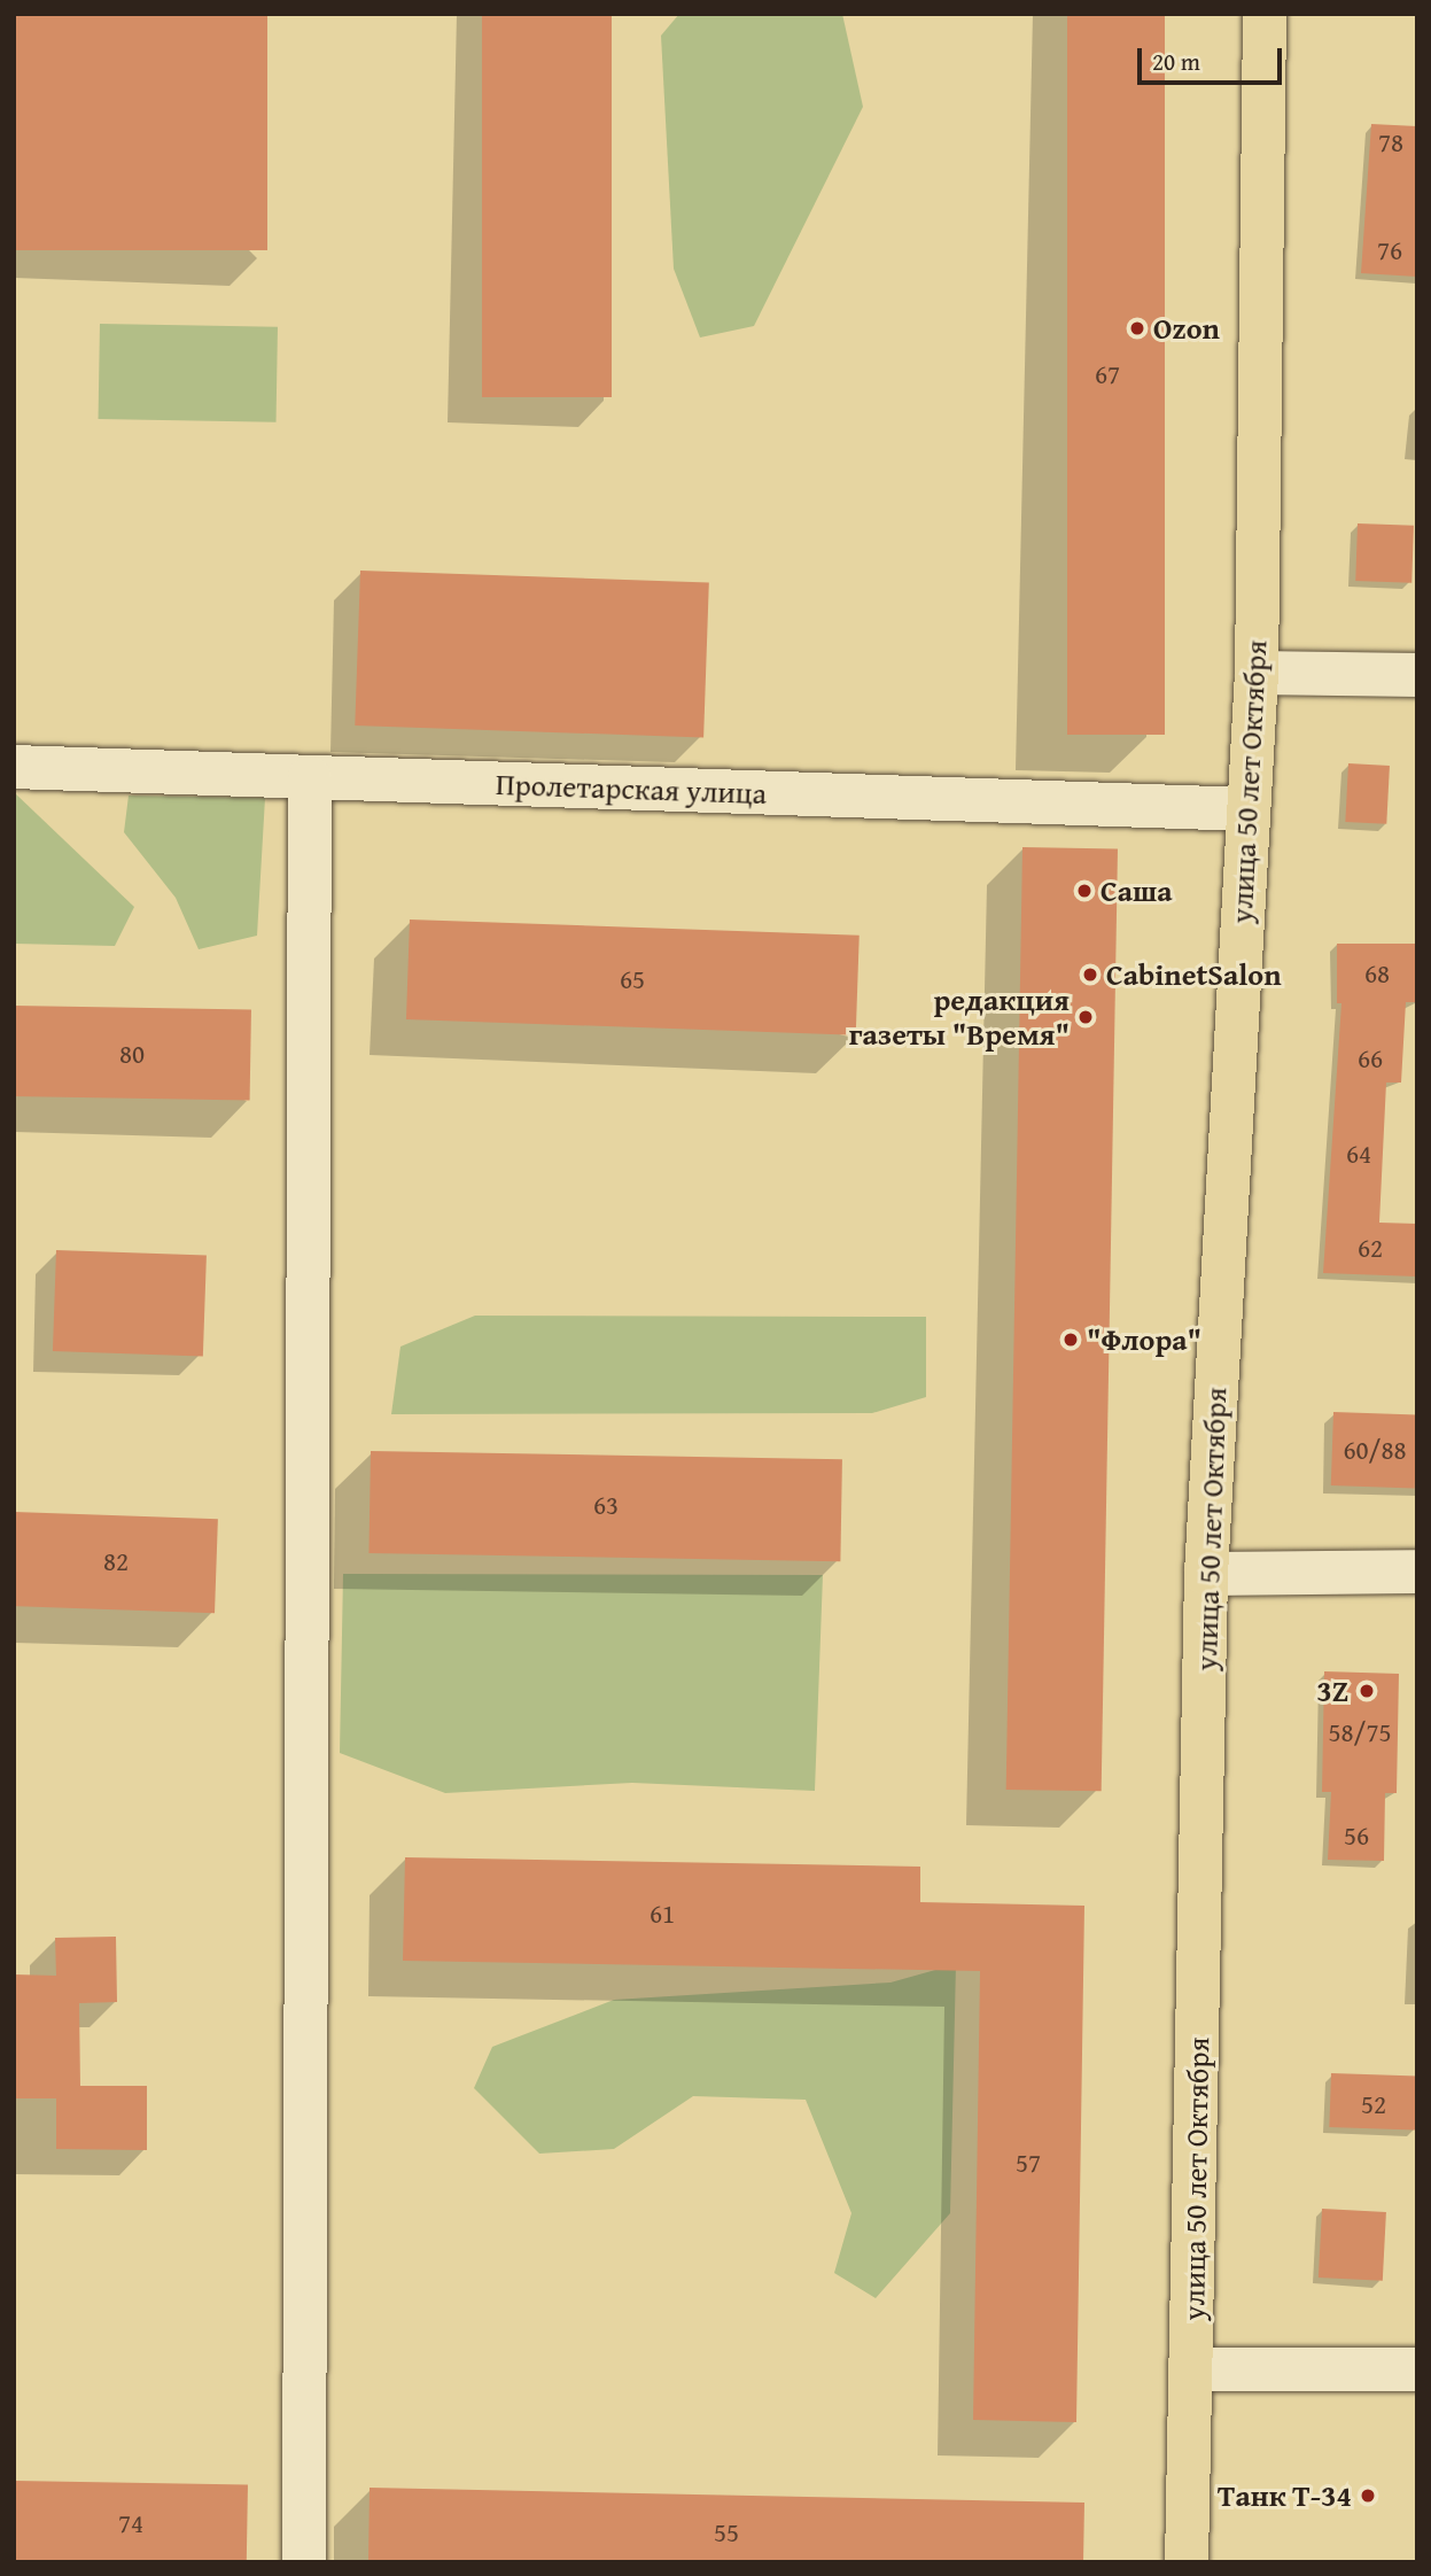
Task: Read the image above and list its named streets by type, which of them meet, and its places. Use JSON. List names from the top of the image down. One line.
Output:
{"streets":{"main road":["улица 50 лет Октября"],"street":["Пролетарская улица"]},"crossings":[["улица 50 лет Октября","Пролетарская улица"]],"places":["Ozon","Саша","CabinetSalon","редакция газеты \"Время\"","\"Флора\"","3Z","Танк Т-34"],"house_numbers":["78","76","67","68","65","80","66","64","62","60/88","63","82","58/75","56","61","52","57","74","55"],"scale_bar":"20 m"}
